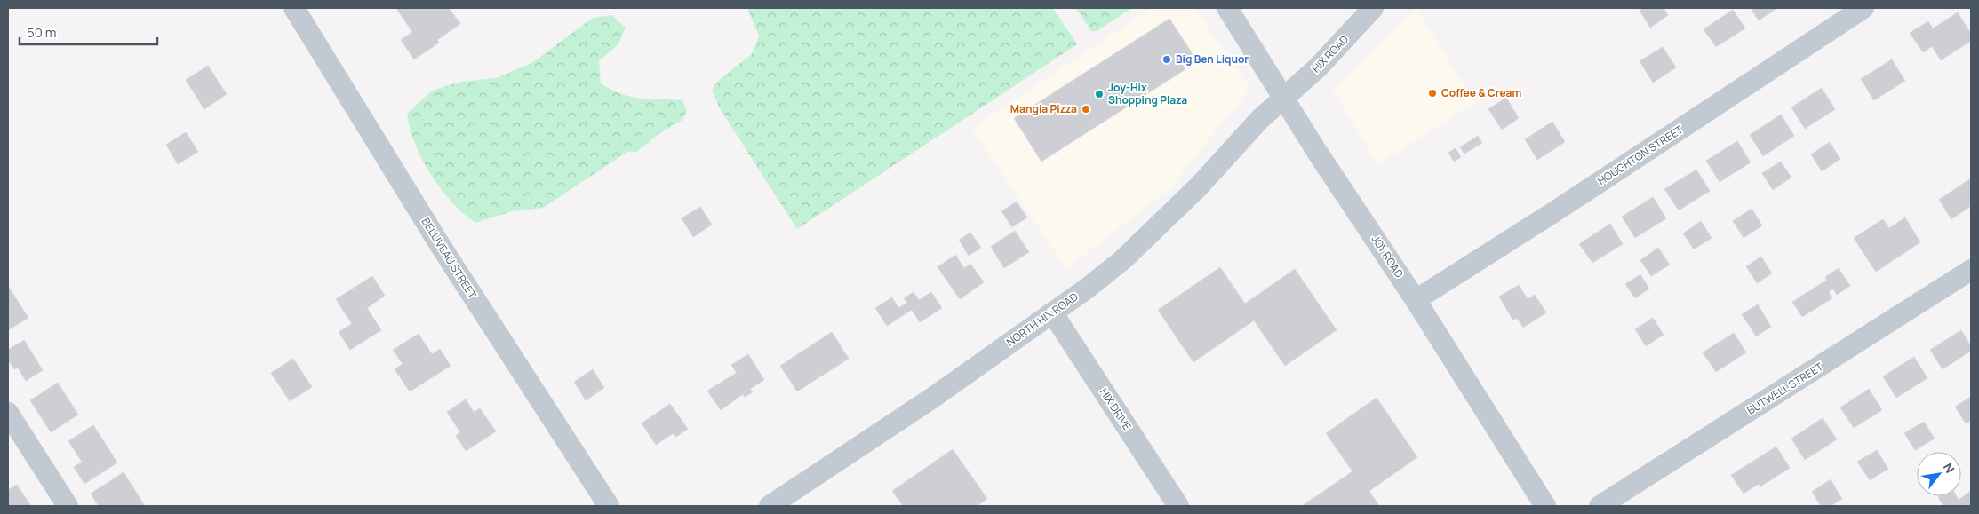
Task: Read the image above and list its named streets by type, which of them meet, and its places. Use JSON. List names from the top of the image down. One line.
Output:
{"streets":{"street":["HIX ROAD","HOUGHTON STREET","JOY ROAD","BELLIVEAU STREET","NORTH HIX ROAD","BUTWELL STREET","HIX DRIVE"]},"crossings":[["HIX ROAD","JOY ROAD"],["HIX ROAD","NORTH HIX ROAD"],["HOUGHTON STREET","JOY ROAD"],["JOY ROAD","NORTH HIX ROAD"],["NORTH HIX ROAD","HIX DRIVE"]],"places":["Big Ben Liquor","Coffee & Cream","Joy-Hix Shopping Plaza","Mangia Pizza"],"scale_bar":"50 m","north":"top right"}
